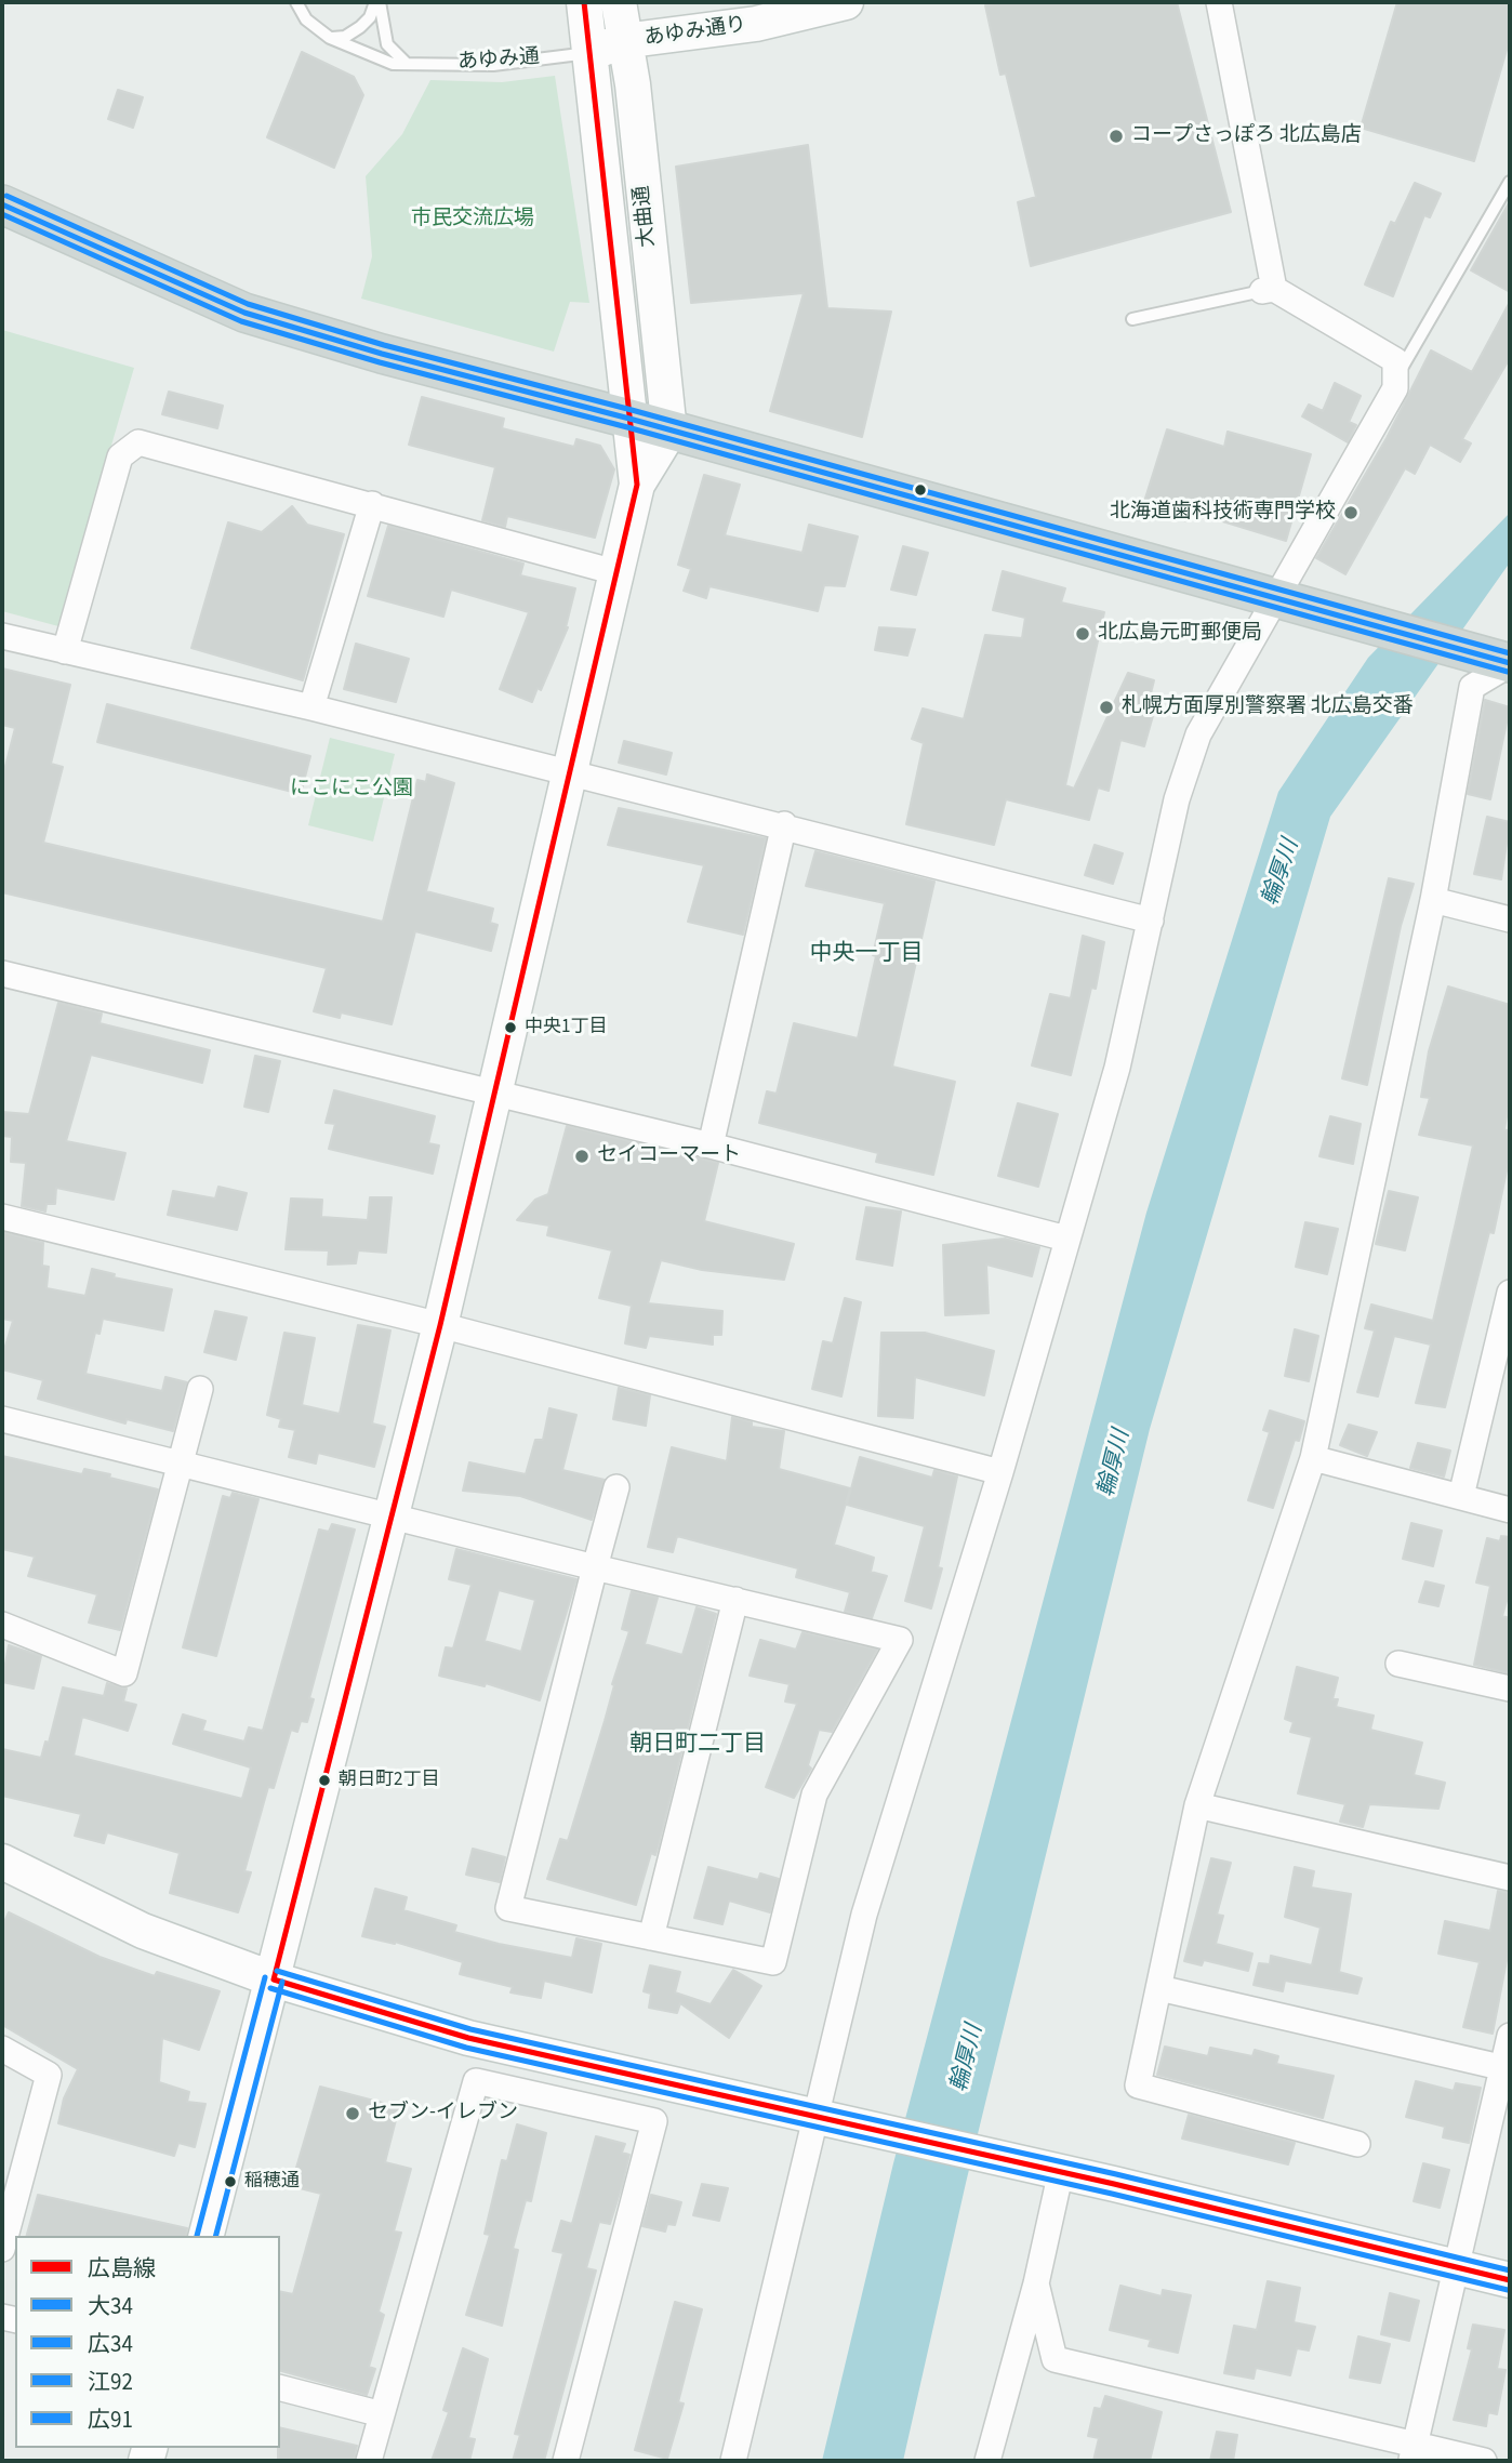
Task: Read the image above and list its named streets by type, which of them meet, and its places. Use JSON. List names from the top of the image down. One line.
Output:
{"streets":{"street":["あゆみ通り","大曲通"],"lane":["あゆみ通"]},"crossings":[["あゆみ通り","あゆみ通"],["あゆみ通り","大曲通"],["あゆみ通","大曲通"]],"districts":["中央一丁目","朝日町二丁目"],"water":["輪厚川"],"parks":["市民交流広場","にこにこ公園"],"places":["コープさっぽろ 北広島店","北海道歯科技術専門学校","北広島元町郵便局","札幌方面厚別警察署 北広島交番","中央1丁目","セイコーマート","朝日町2丁目","セブン-イレブン","稲穂通"],"lines":["transit line 広島線","transit line 広91","transit line 江92","transit line 大34","transit line 広34"],"legend":["広島線","大34","広34","江92","広91"]}
